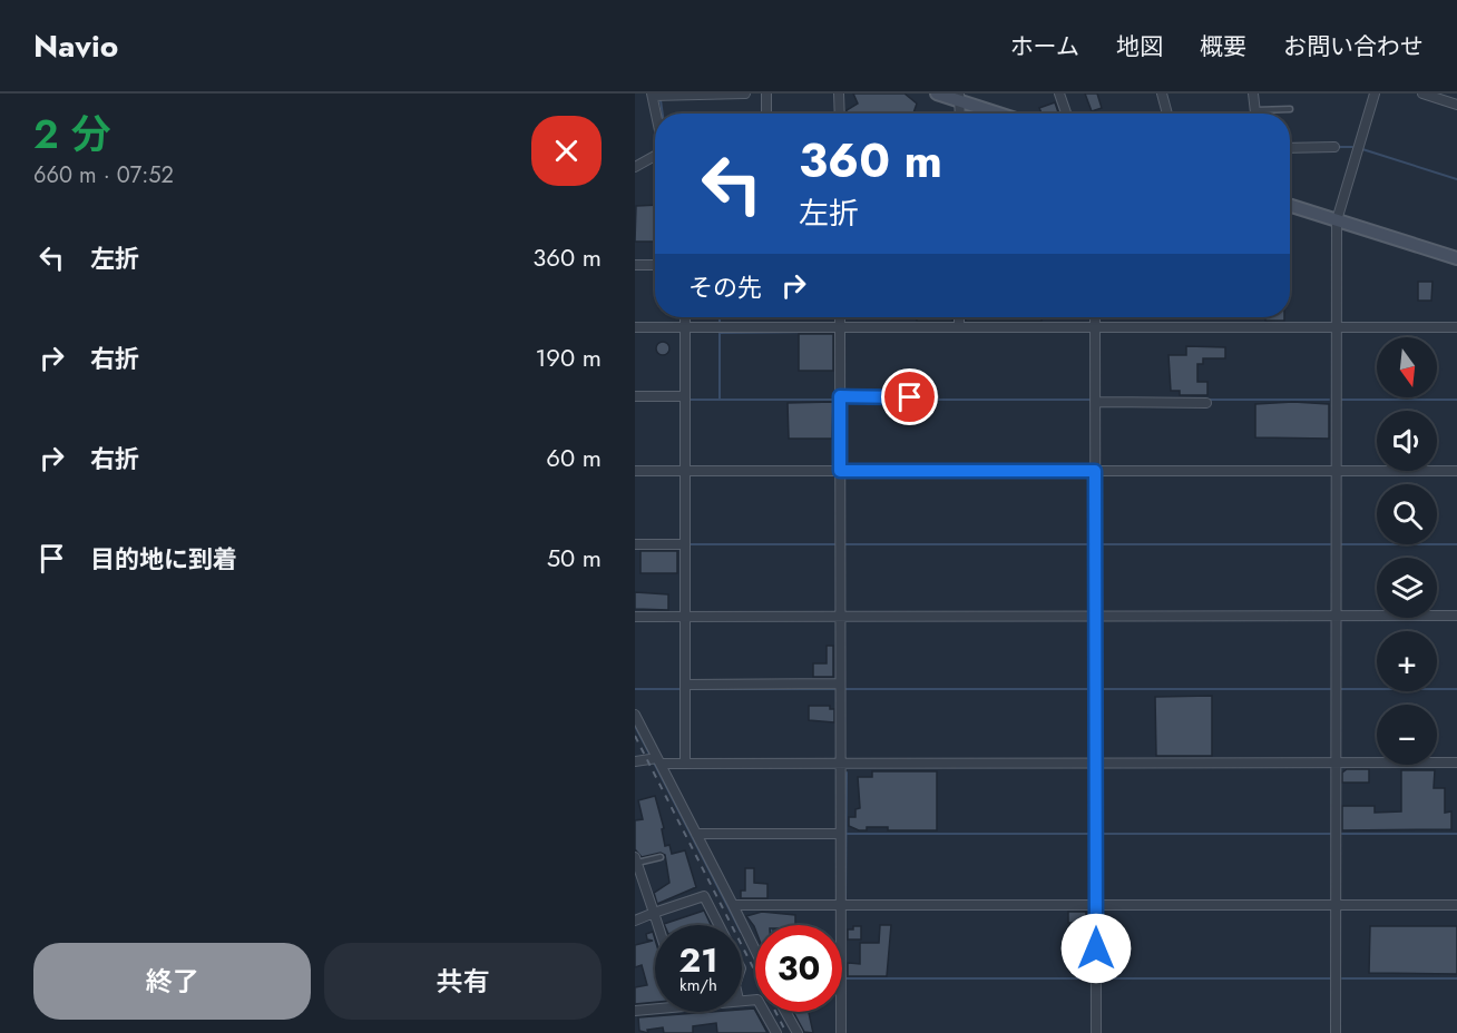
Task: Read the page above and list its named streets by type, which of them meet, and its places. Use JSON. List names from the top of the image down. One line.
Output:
{"north":"bottom","page":{"header":"Navio","nav":["ホーム","地図","概要","お問い合わせ"],"heading":["2 分","660 m · 07:52"],"turn":["360 m","左折"],"list":[{"name":"左折","value":"360 m"},{"name":"右折","value":"190 m"},{"name":"右折","value":"60 m"},{"name":"目的地に到着","value":"50 m"}],"then":"その先","map_buttons":["+","−"],"speed":"21 km/h","limit":"30","buttons":["終了","共有"]}}
